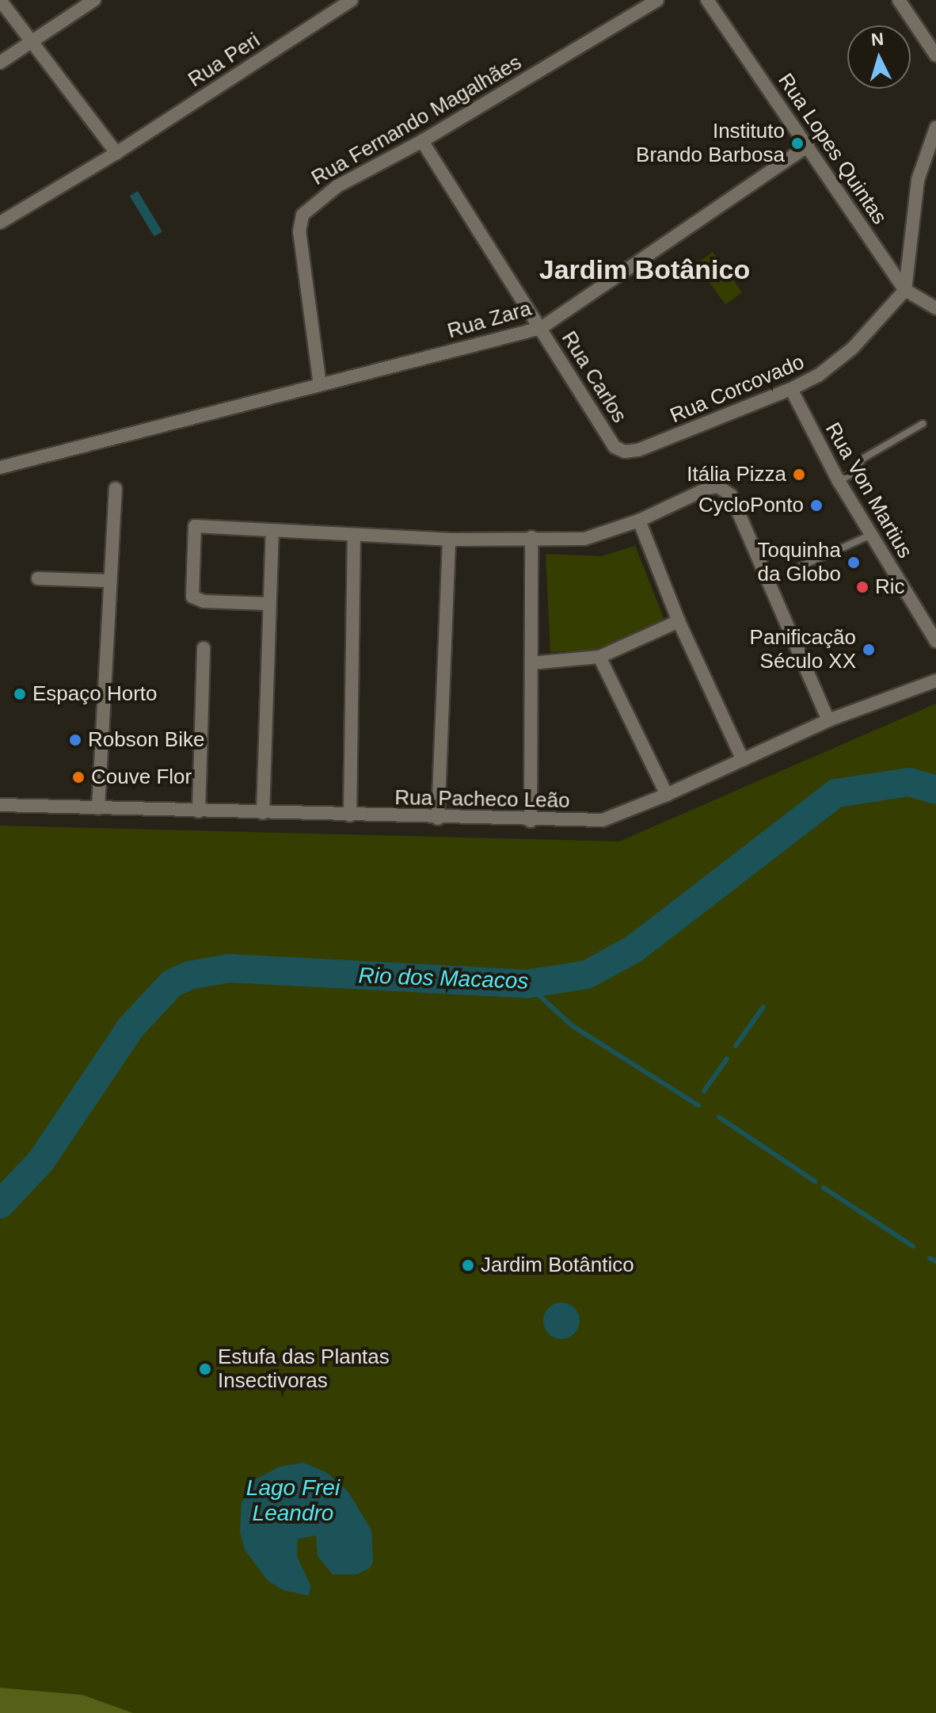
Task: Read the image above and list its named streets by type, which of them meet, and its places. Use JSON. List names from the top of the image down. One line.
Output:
{"streets":{"street":["Rua Peri","Rua Fernando Magalhães","Rua Lopes Quintas","Rua Zara","Rua Carlos","Rua Corcovado","Rua Von Martius","Rua Pacheco Leão"]},"crossings":[["Rua Fernando Magalhães","Rua Zara"],["Rua Fernando Magalhães","Rua Carlos"],["Rua Lopes Quintas","Rua Zara"],["Rua Lopes Quintas","Rua Corcovado"],["Rua Zara","Rua Carlos"],["Rua Carlos","Rua Corcovado"],["Rua Corcovado","Rua Von Martius"]],"districts":["Jardim Botânico"],"water":["Rio dos Macacos","Lago Frei Leandro"],"places":["Instituto Brando Barbosa","Itália Pizza","CycloPonto","Toquinha da Globo","Ric","Panificação Século XX","Espaço Horto","Robson Bike","Couve Flor","Jardim Botântico","Estufa das Plantas Insectivoras"],"north":"top"}
